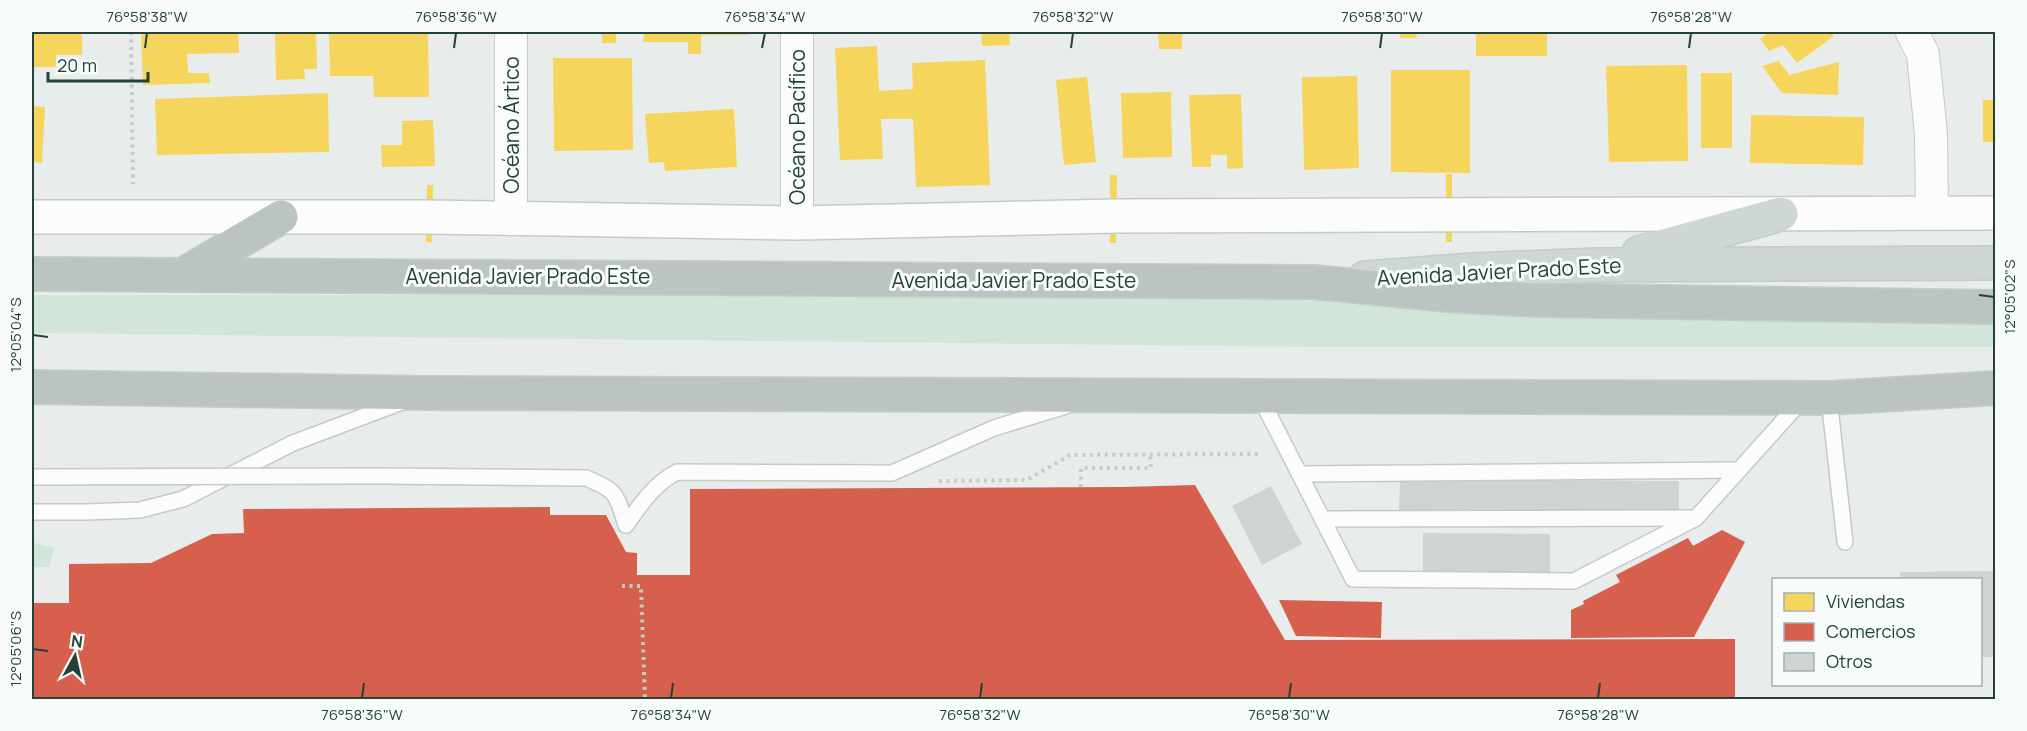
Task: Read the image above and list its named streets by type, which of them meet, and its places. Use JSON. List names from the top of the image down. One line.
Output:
{"streets":{"highway":["Avenida Javier Prado Este"],"street":["Océano Ártico","Océano Pacífico"]},"legend":["Viviendas","Comercios","Otros"],"scale_bar":"20 m","north":"top","coordinates":["76°58'38\"W","76°58'36\"W","76°58'34\"W","76°58'32\"W","76°58'30\"W","76°58'28\"W","12°05'02\"S","12°05'04\"S","12°05'06\"S"]}
